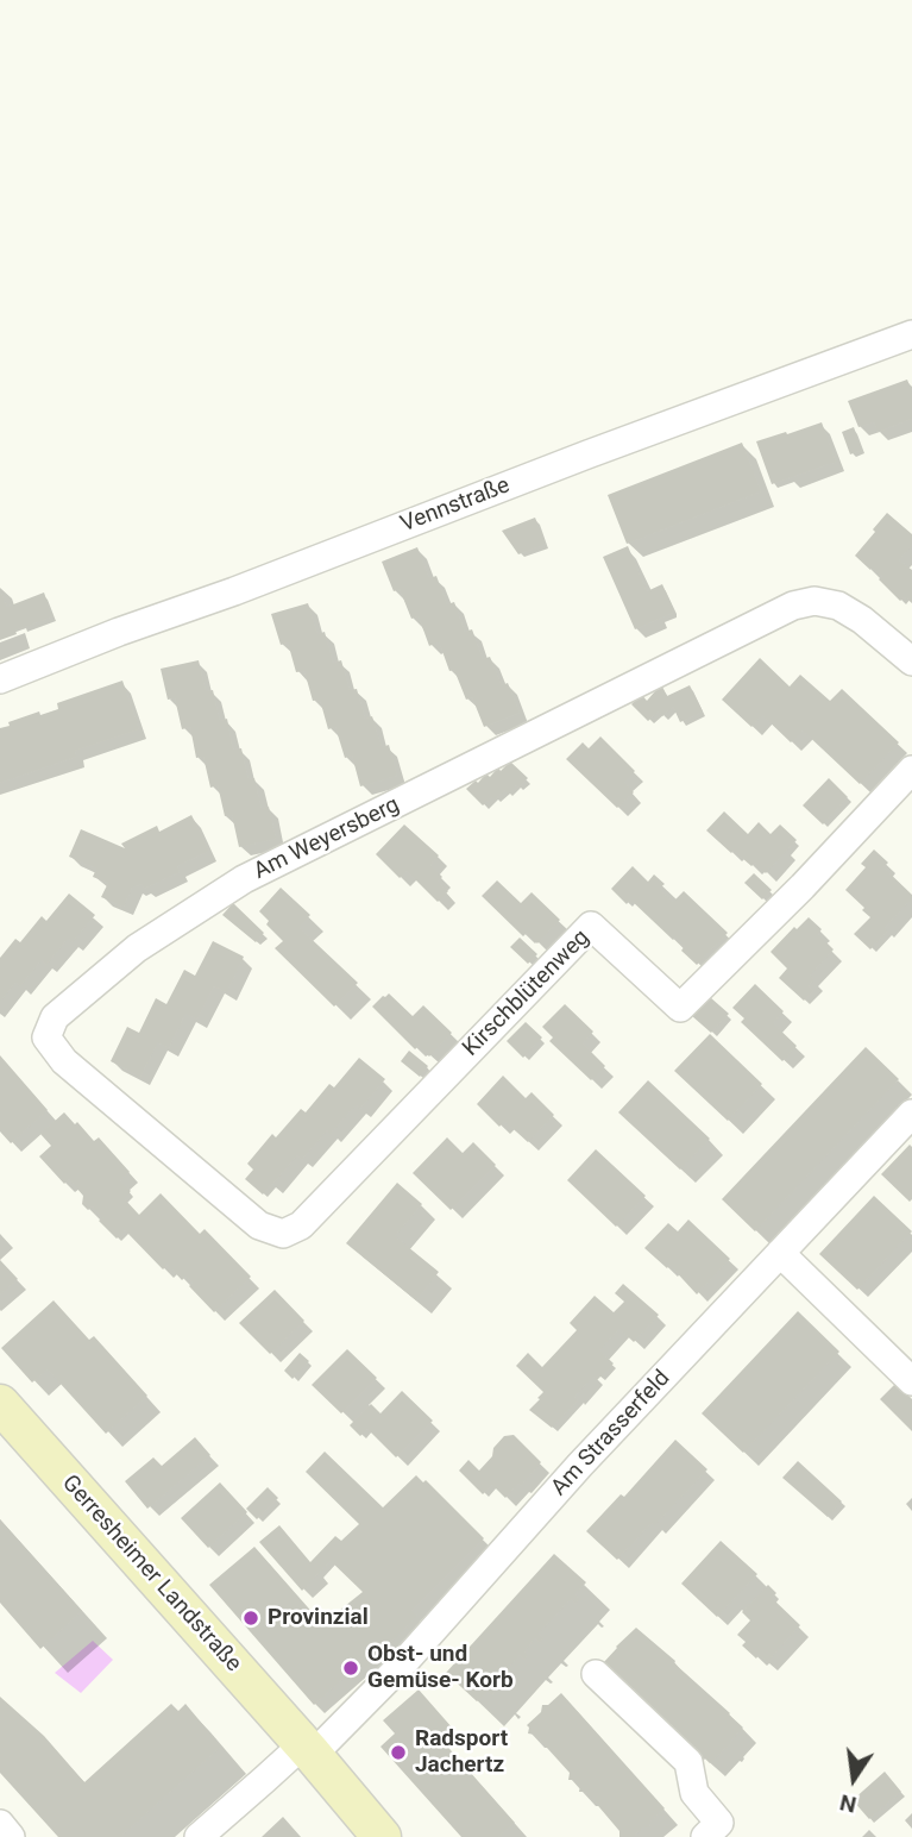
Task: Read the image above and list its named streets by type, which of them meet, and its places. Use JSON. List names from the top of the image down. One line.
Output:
{"streets":{"street":["Vennstraße","Am Weyersberg","Kirschblütenweg","Am Strasserfeld","Gerresheimer Landstraße"]},"crossings":[["Am Weyersberg","Kirschblütenweg"],["Am Strasserfeld","Gerresheimer Landstraße"]],"places":["Provinzial","Obst- und Gemüse- Korb","Radsport Jachertz"],"north":"bottom"}
